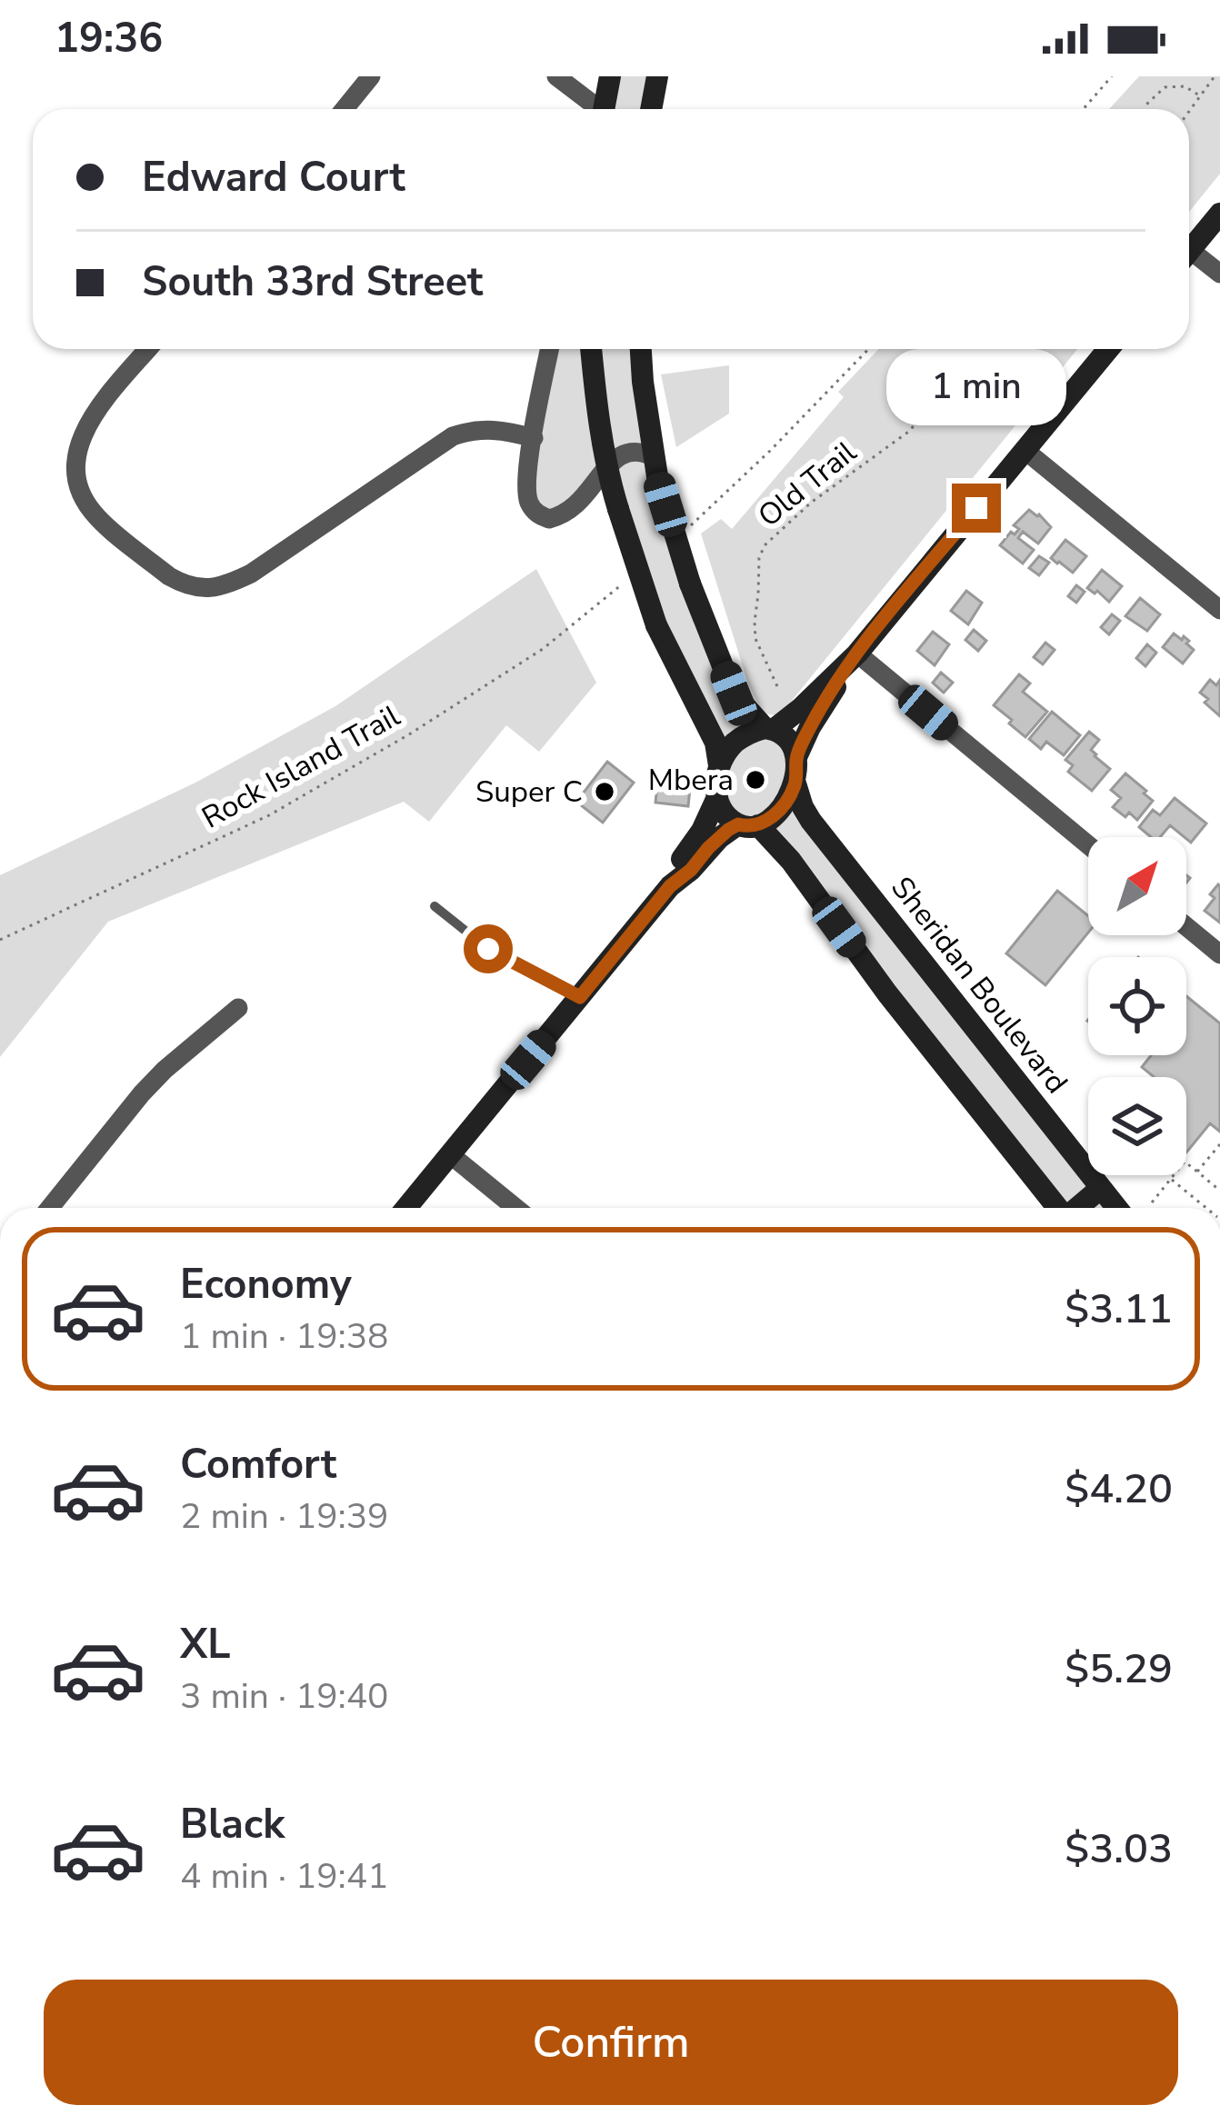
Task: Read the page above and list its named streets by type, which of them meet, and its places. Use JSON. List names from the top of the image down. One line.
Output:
{"streets":{"main road":["Sheridan Boulevard"],"path":["Old Trail","Rock Island Trail"]},"places":["Mbera","Super C"],"north":"top right","page":{"status":"19:36","banner":["Edward Court","South 33rd Street"],"bubble":"1 min","list":[{"name":"Economy","note":"1 min · 19:38","value":"$3.11"},{"name":"Comfort","note":"2 min · 19:39","value":"$4.20"},{"name":"XL","note":"3 min · 19:40","value":"$5.29"},{"name":"Black","note":"4 min · 19:41","value":"$3.03"}],"buttons":"Confirm"}}
